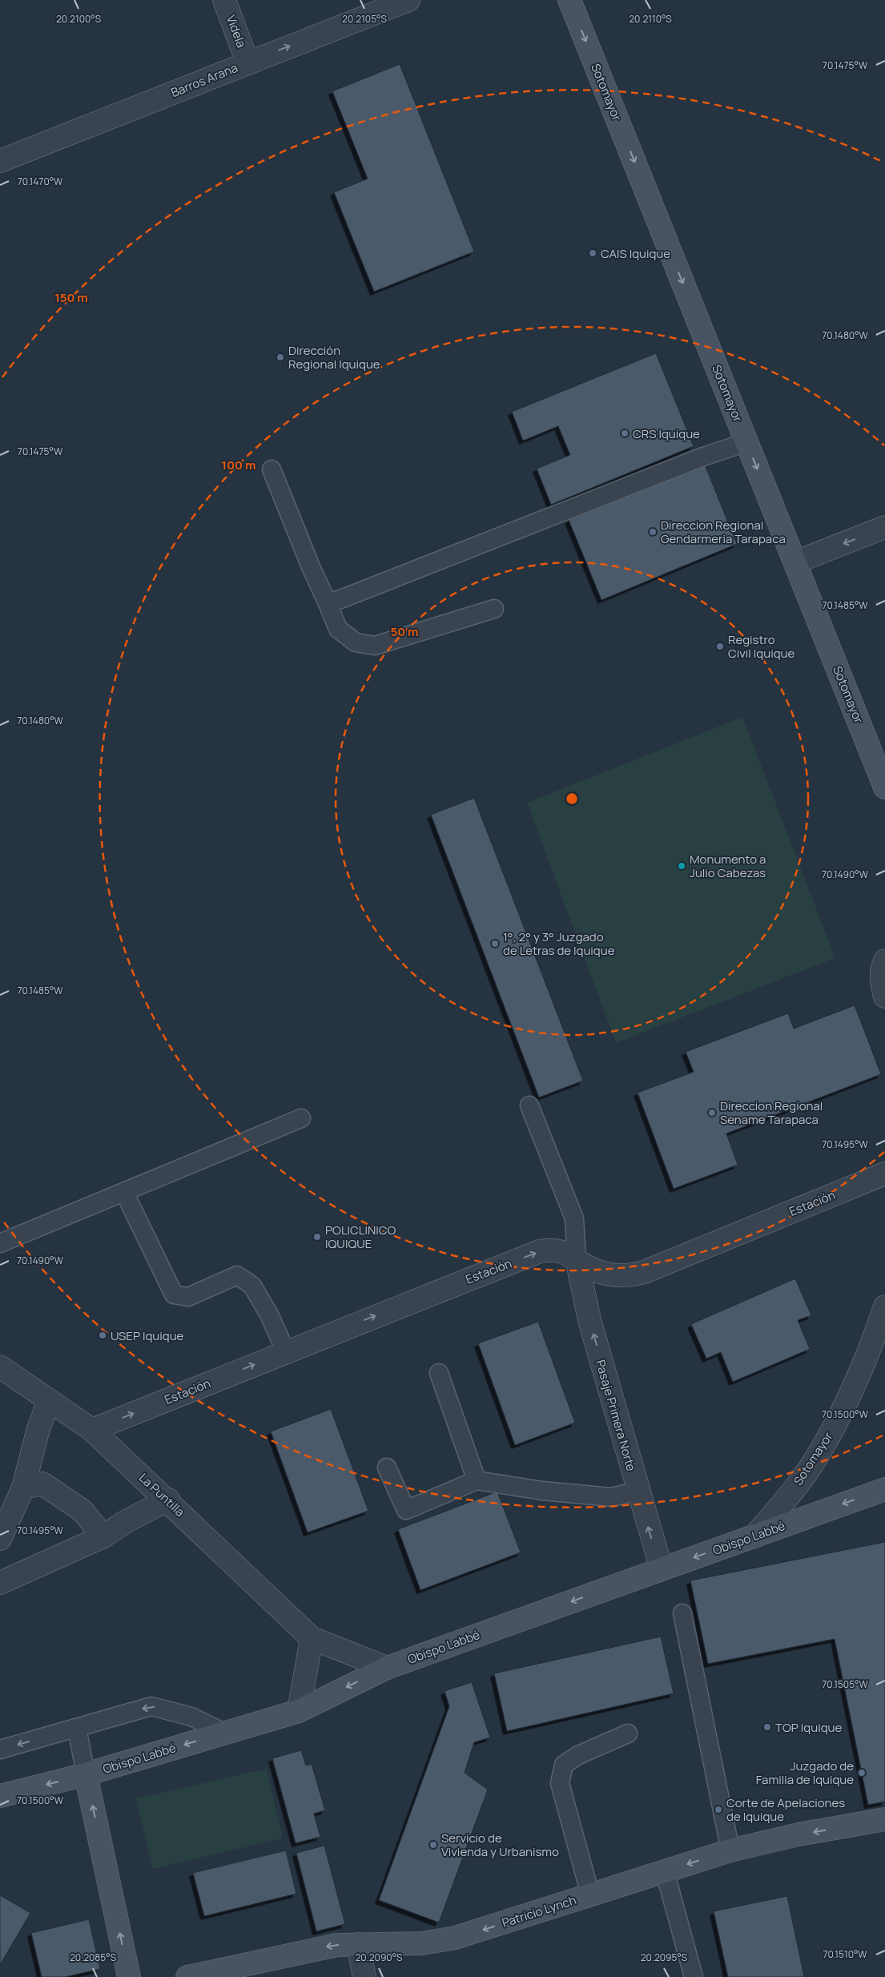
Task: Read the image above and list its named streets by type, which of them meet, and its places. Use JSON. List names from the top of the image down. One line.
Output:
{"streets":{"street":["Videla","Barros Arana","Sotomayor","Estación","Pasaje Primera Norte","La Puntilla","Obispo Labbé","Patricio Lynch"]},"crossings":[["Videla","Barros Arana"],["Sotomayor","Obispo Labbé"],["Estación","Pasaje Primera Norte"],["Estación","La Puntilla"],["Pasaje Primera Norte","Obispo Labbé"],["La Puntilla","Obispo Labbé"]],"one_way":["Barros Arana","Sotomayor","Estación","Pasaje Primera Norte","Obispo Labbé","Patricio Lynch"],"places":["CAIS Iquique","Dirección Regional Iquique","CRS Iquique","Direccion Regional Gendarmeria Tarapaca","Registro Civil Iquique","Monumento a Julio Cabezas","1°, 2° y 3° Juzgado de Letras de Iquique","Direccion Regional Sename Tarapaca","POLICLINICO IQUIQUE","USEP Iquique","TOP Iquique","Juzgado de Familia de Iquique","Corte de Apelaciones de Iquique","Servicio de Vivienda y Urbanismo"],"coordinates":["20.2100°S","20.2110°S","20.2105°S","70.1475°W","70.1470°W","70.1480°W","70.1485°W","70.1490°W","70.1495°W","70.1500°W","70.1505°W","70.1510°W","20.2085°S","20.2090°S","20.2095°S"],"rings":["150 m","100 m","50 m"]}
